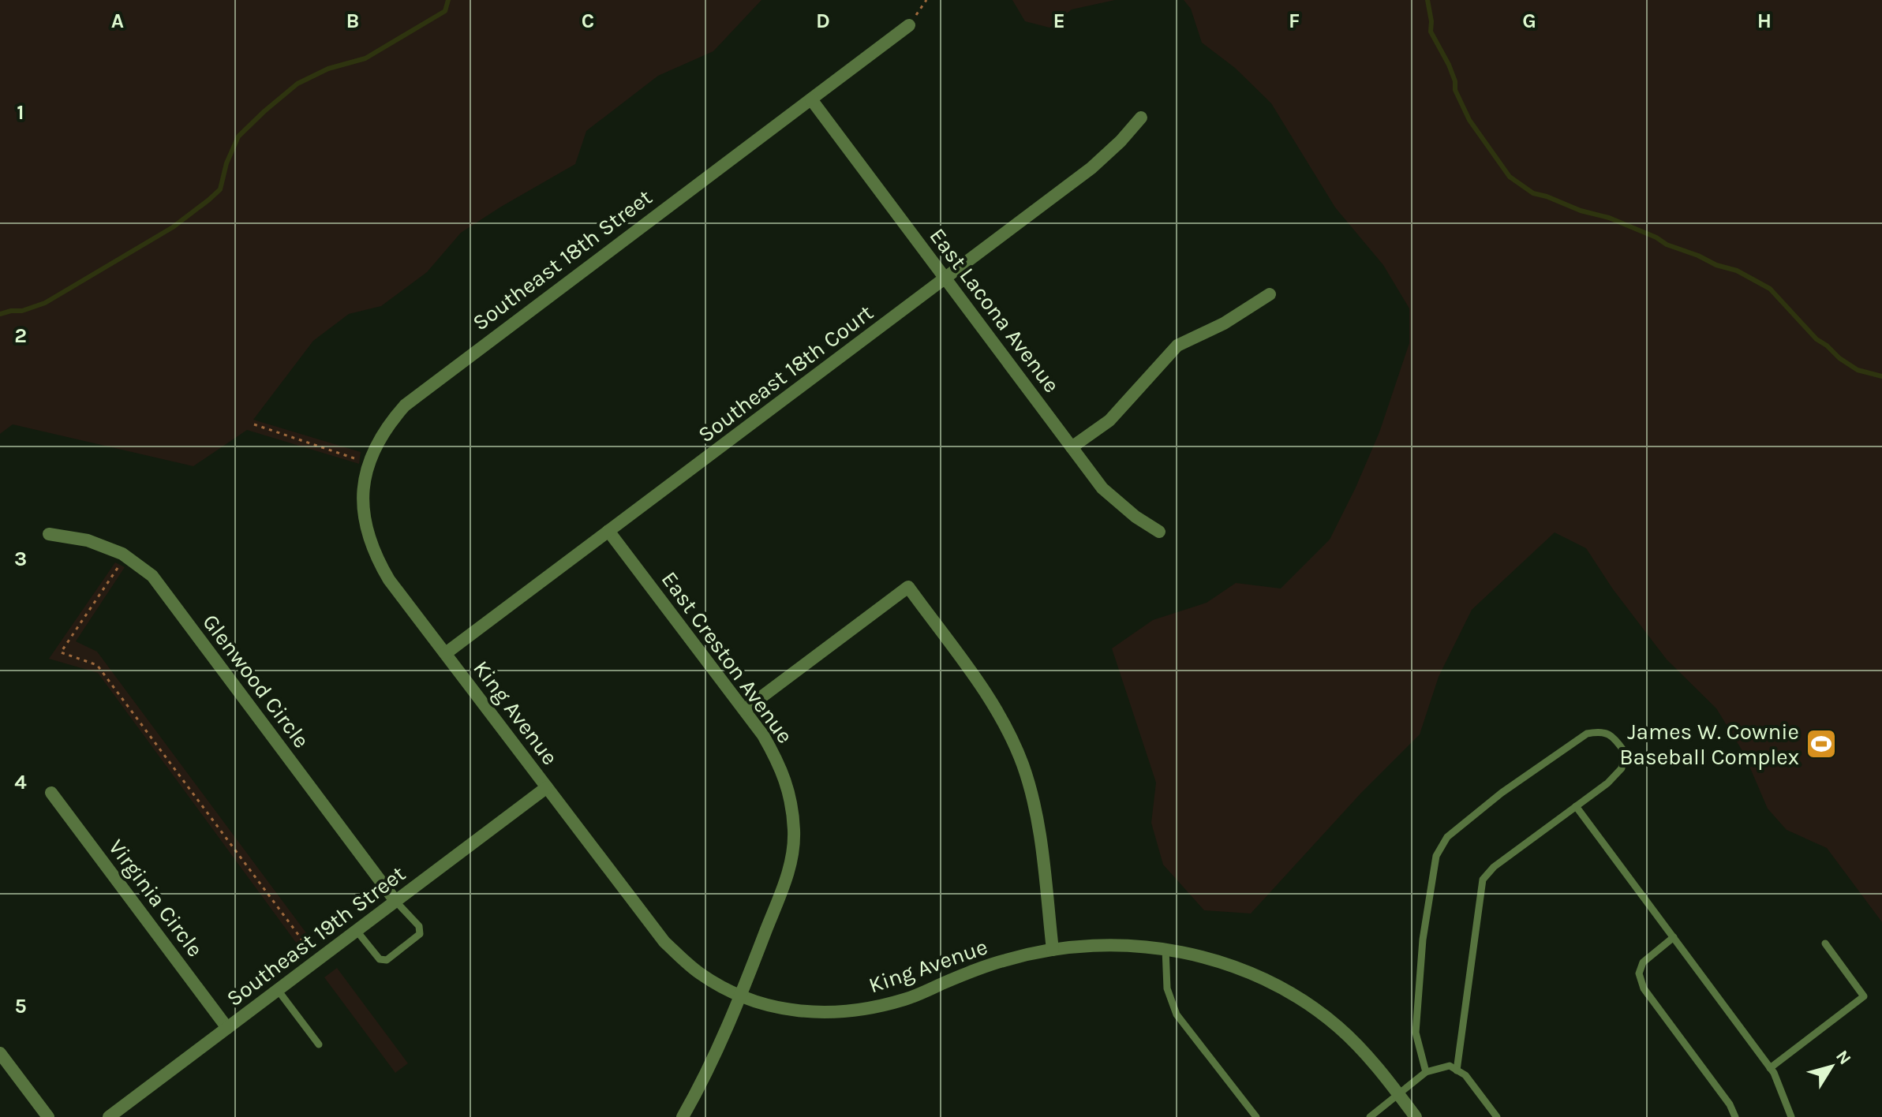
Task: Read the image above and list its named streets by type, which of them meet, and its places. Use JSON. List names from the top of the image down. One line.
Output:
{"streets":{"street":["Southeast 18th Street","East Lacona Avenue","Southeast 18th Court","East Creston Avenue","Glenwood Circle","King Avenue","Virginia Circle","Southeast 19th Street"]},"crossings":[["Southeast 18th Street","East Lacona Avenue"],["Southeast 18th Street","King Avenue"],["East Lacona Avenue","Southeast 18th Court"],["Southeast 18th Court","East Creston Avenue"],["Southeast 18th Court","King Avenue"],["East Creston Avenue","King Avenue"],["Glenwood Circle","Southeast 19th Street"],["King Avenue","Southeast 19th Street"],["Virginia Circle","Southeast 19th Street"]],"places":{"sports":["James W. Cownie Baseball Complex"]},"north":"top right","grid":{"columns":["A","B","C","D","E","F","G","H"],"rows":["1","2","3","4","5"]}}
